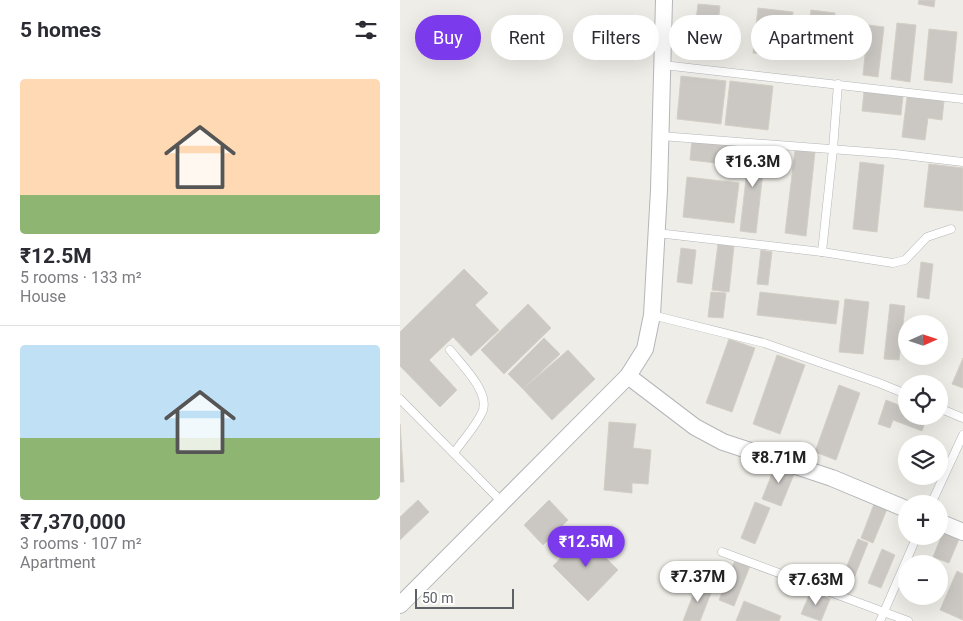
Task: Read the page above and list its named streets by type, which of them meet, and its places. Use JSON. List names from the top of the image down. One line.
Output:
{"scale_bar":"50 m","north":"right","page":{"heading":"5 homes","chip":["Buy","Rent","Filters","New","Apartment"],"list":[{"name":"₹12.5M","note":"5 rooms · 133 m² · House"},{"name":"₹7,370,000","note":"3 rooms · 107 m² · Apartment"}],"price":["₹16.3M","₹8.71M","₹12.5M","₹7.37M","₹7.63M"],"map_buttons":["+","−"],"scale":"50 m"}}
